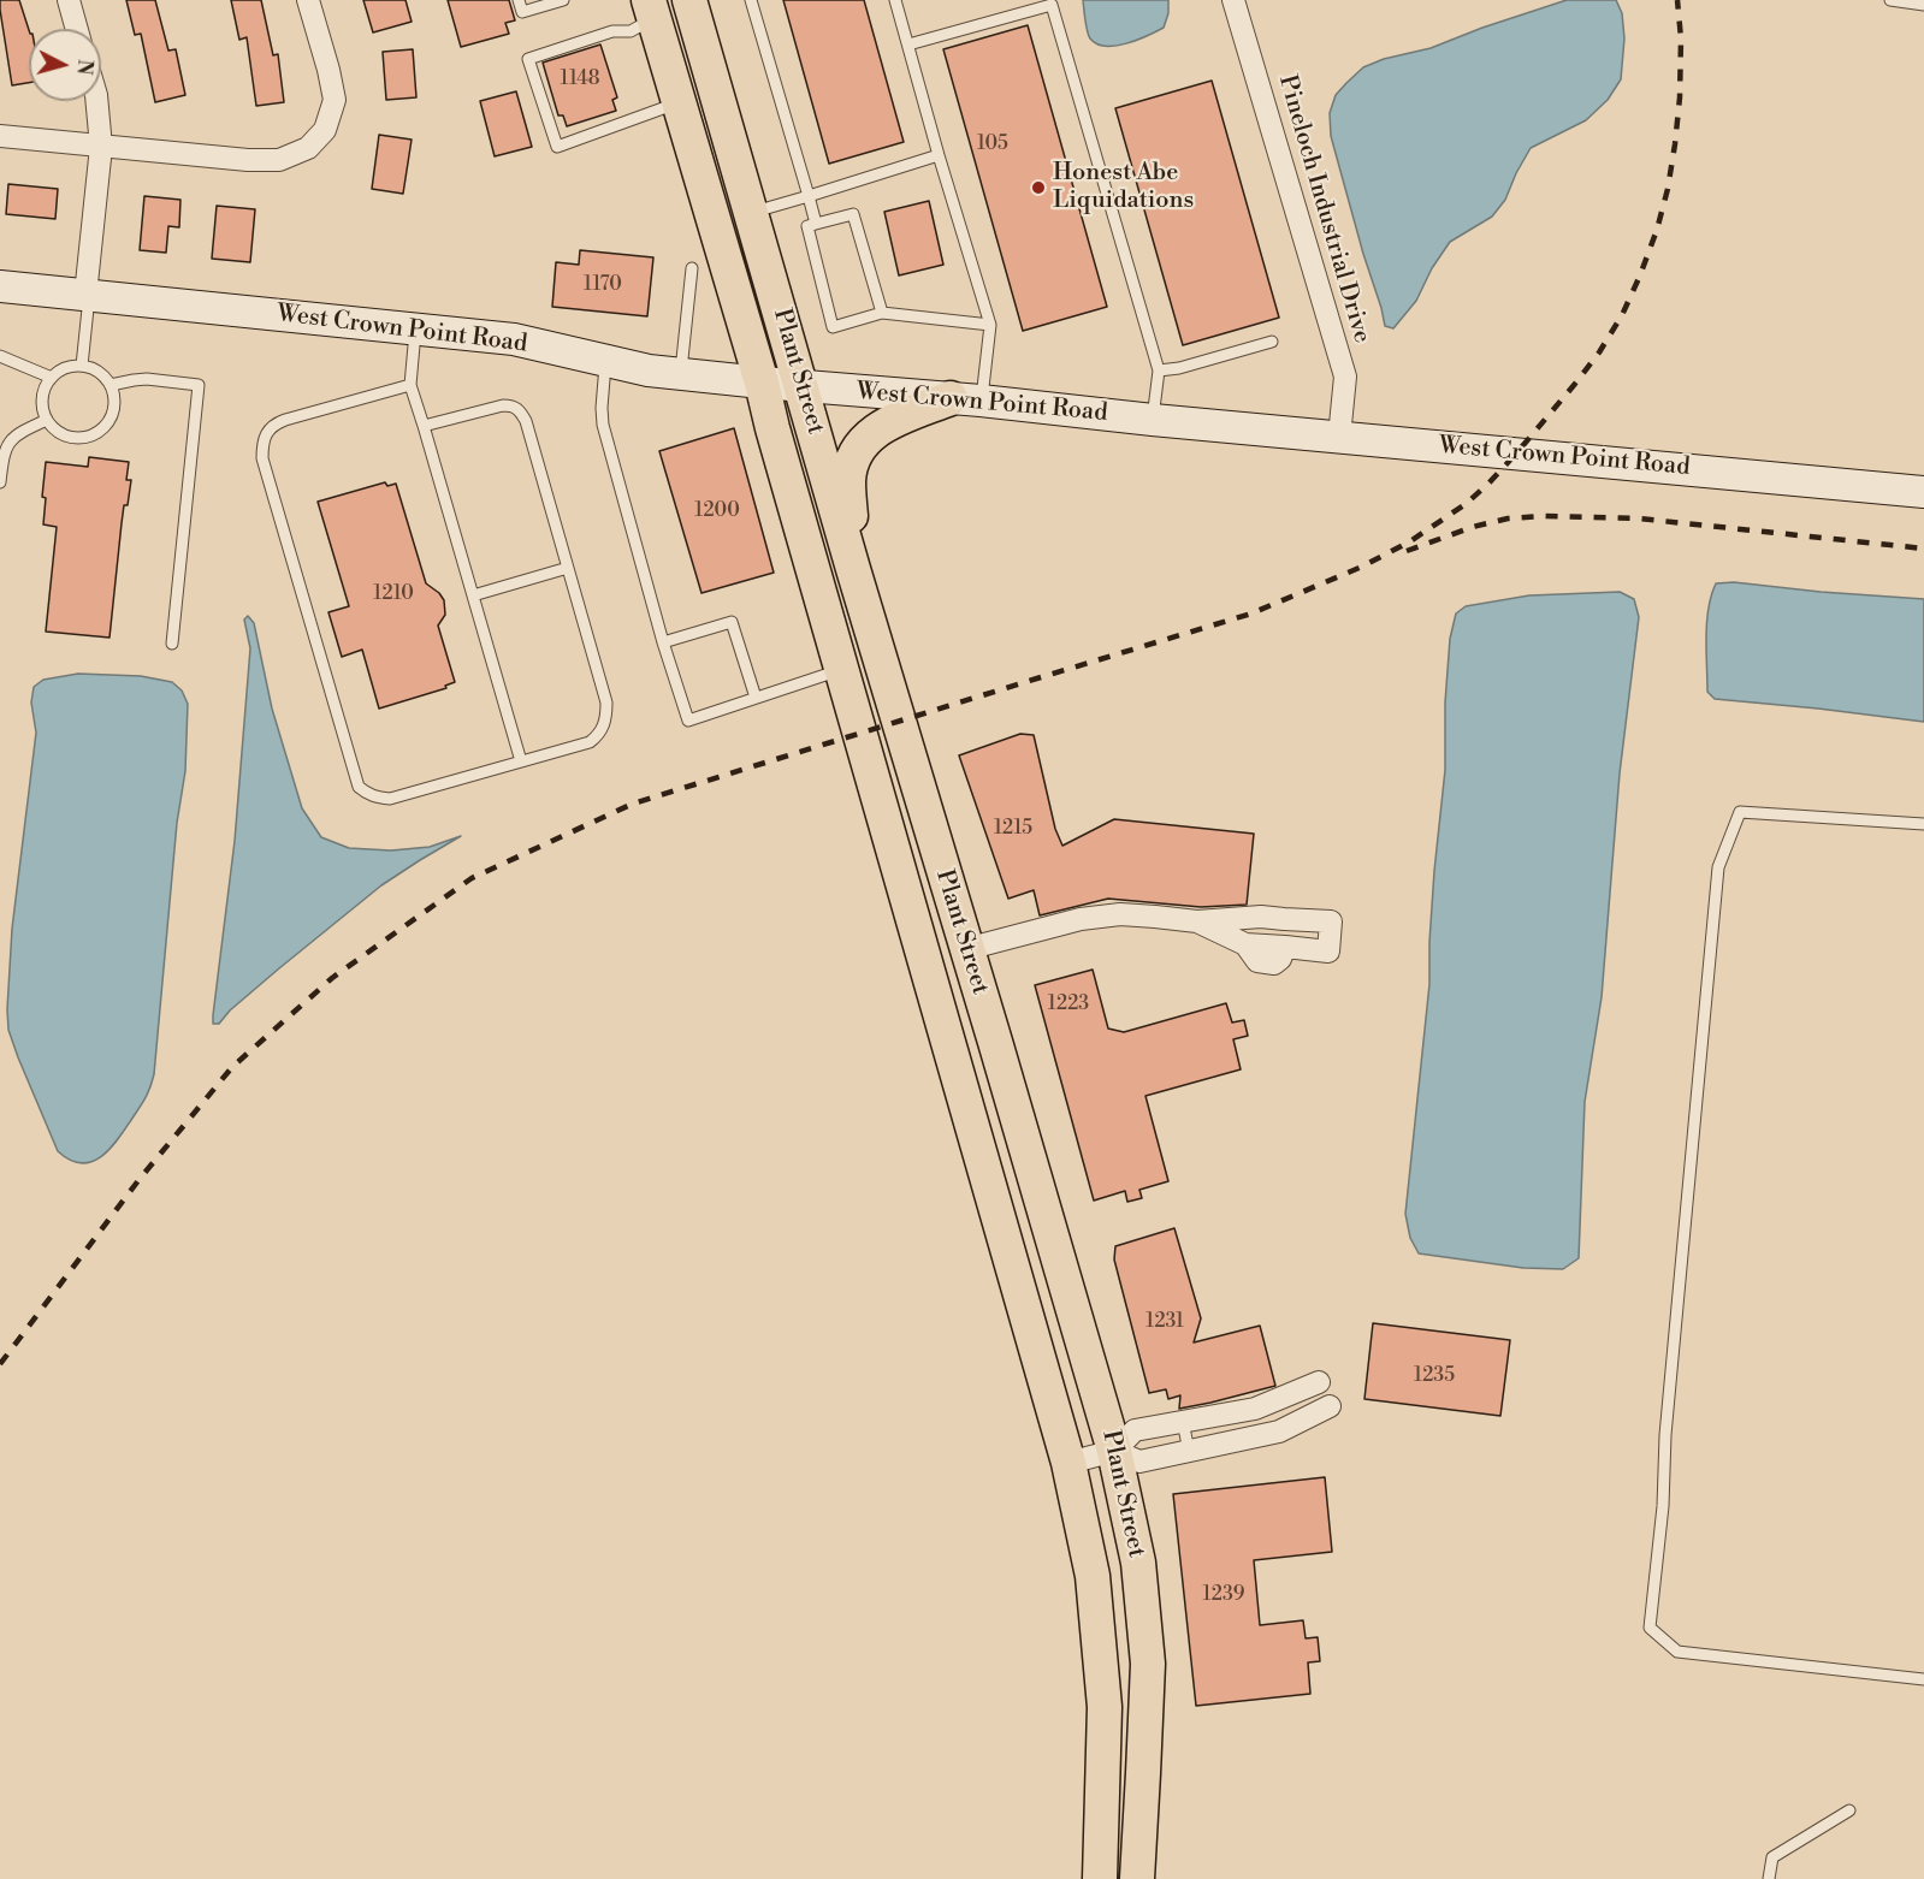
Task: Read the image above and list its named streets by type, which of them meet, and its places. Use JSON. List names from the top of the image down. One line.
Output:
{"streets":{"main road":["Plant Street"],"street":["Pineloch Industrial Drive","West Crown Point Road"]},"crossings":[["Pineloch Industrial Drive","West Crown Point Road"],["West Crown Point Road","Plant Street"]],"places":["Honest Abe Liquidations"],"house_numbers":["1148","105","1170","1200","1210","1215","1223","1231","1235","1239"],"north":"right"}
